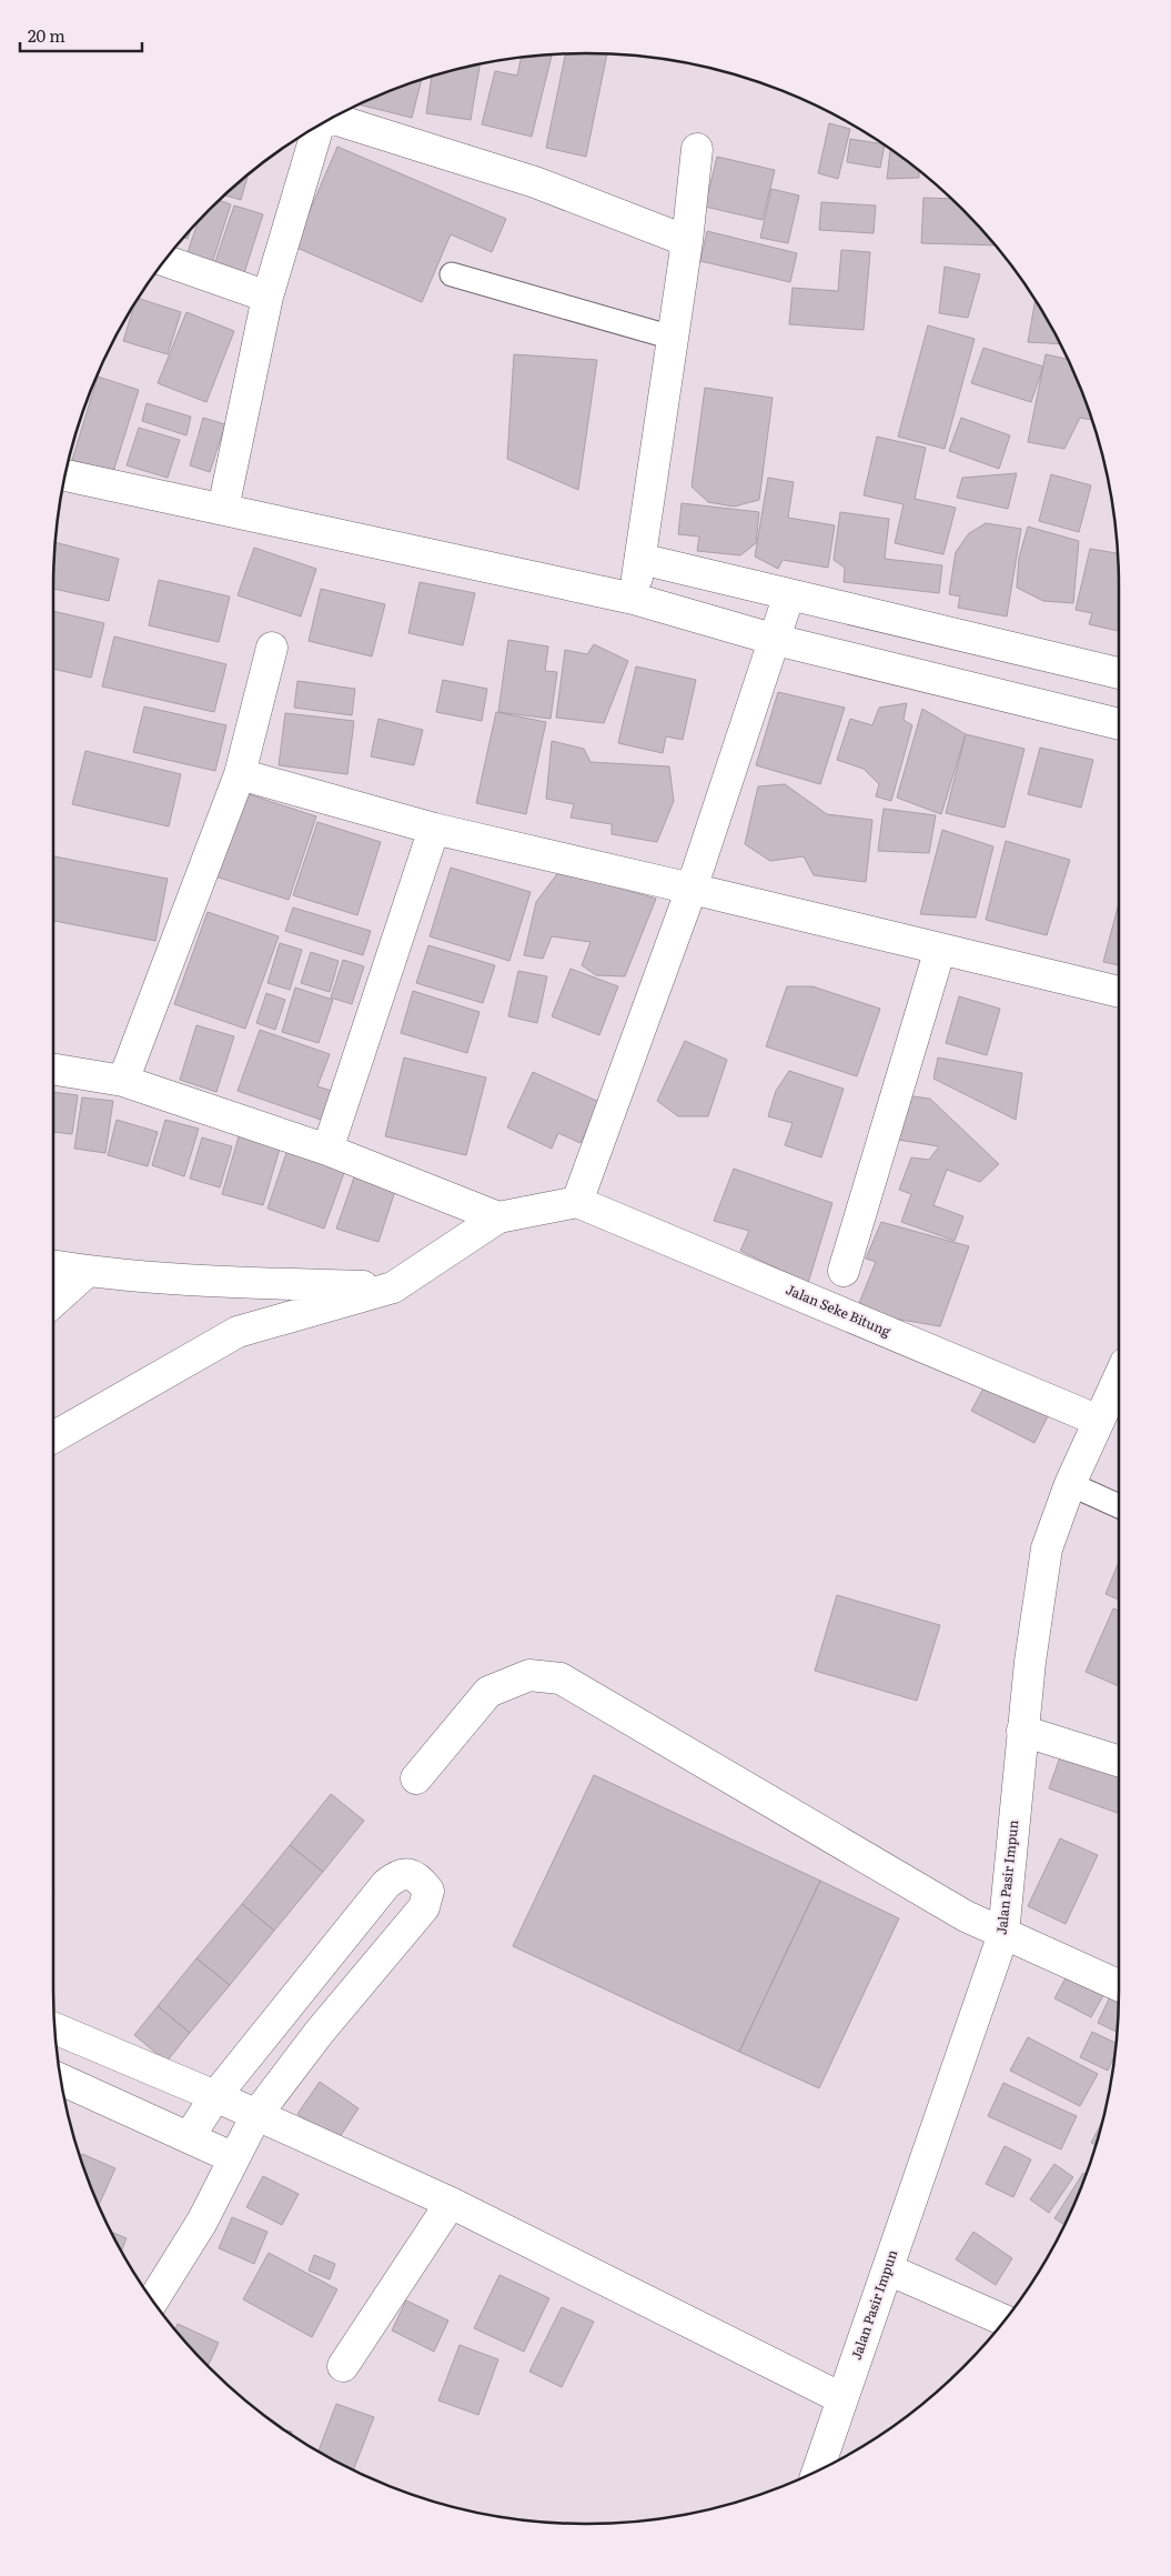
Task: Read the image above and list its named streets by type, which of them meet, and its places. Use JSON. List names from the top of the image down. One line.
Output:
{"streets":{"street":["Jalan Seke Bitung","Jalan Pasir Impun"]},"crossings":[["Jalan Seke Bitung","Jalan Pasir Impun"]],"scale_bar":"20 m"}
